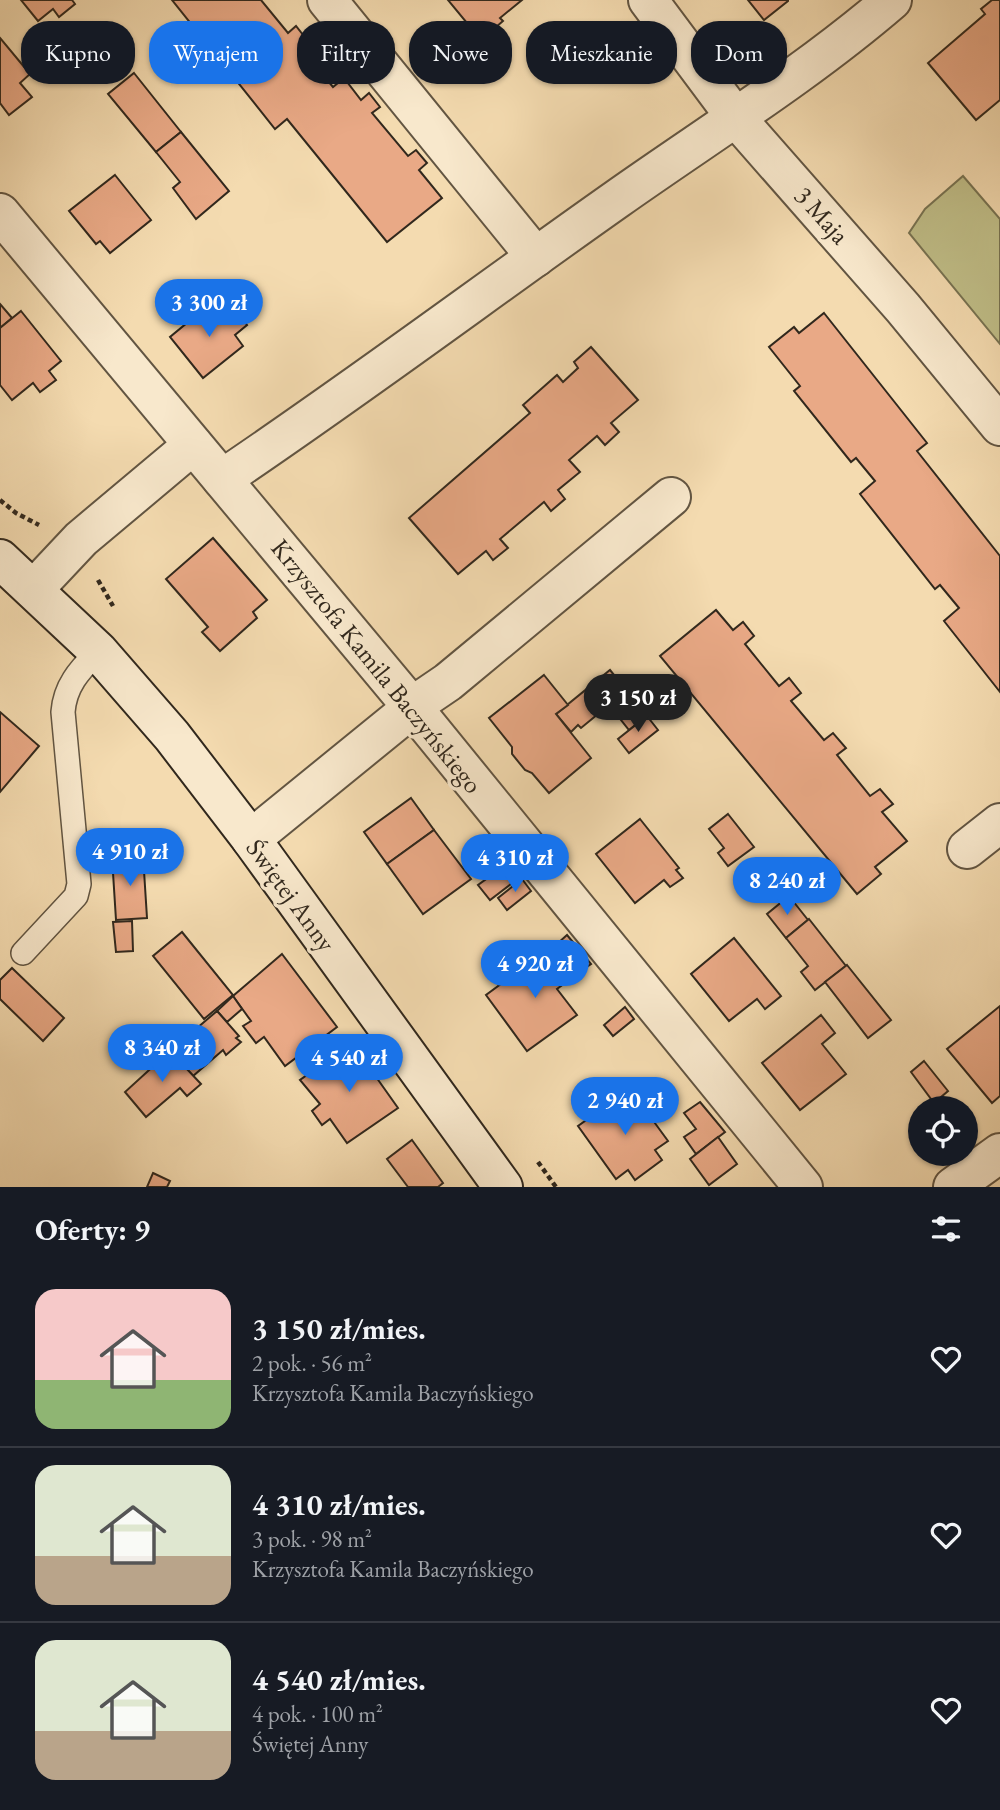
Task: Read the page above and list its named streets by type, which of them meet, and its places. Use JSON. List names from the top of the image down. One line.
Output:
{"streets":{"street":["3 Maja","Krzysztofa Kamila Baczyńskiego","Świętej Anny"]},"page":{"chip":["Kupno","Wynajem","Filtry","Nowe","Mieszkanie","Dom"],"price":["3 300 zł","3 150 zł","4 910 zł","4 310 zł","8 240 zł","4 920 zł","8 340 zł","4 540 zł","2 940 zł"],"heading":"Oferty: 9","list":[{"name":"3 150 zł/mies.","note":"2 pok. · 56 m² · Krzysztofa Kamila Baczyńskiego"},{"name":"4 310 zł/mies.","note":"3 pok. · 98 m² · Krzysztofa Kamila Baczyńskiego"},{"name":"4 540 zł/mies.","note":"4 pok. · 100 m² · Świętej Anny"}]}}
